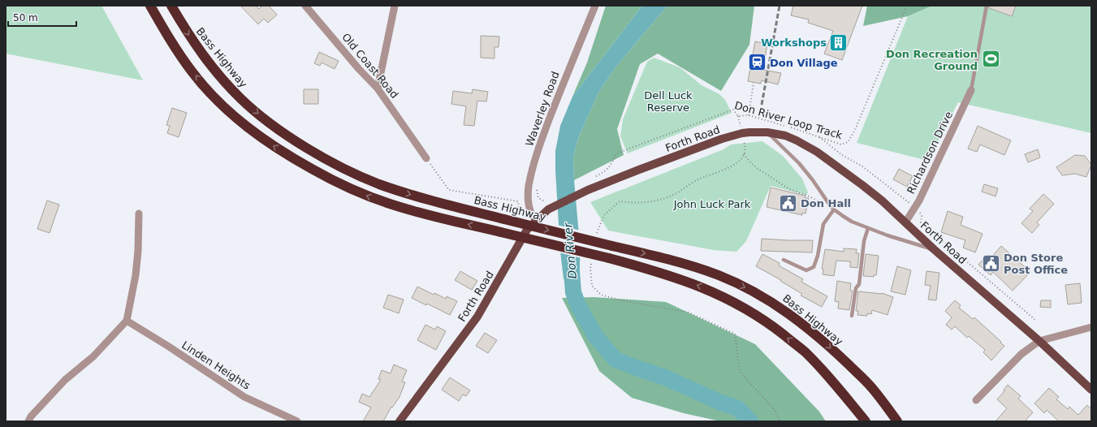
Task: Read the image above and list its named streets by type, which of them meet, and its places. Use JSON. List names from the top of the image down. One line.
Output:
{"streets":{"highway":["Bass Highway"],"main road":["Forth Road"],"street":["Old Coast Road","Waverley Road","Richardson Drive","Linden Heights"],"path":["Don River Loop Track"]},"crossings":[["Waverley Road","Forth Road"],["Forth Road","Richardson Drive"]],"water":["Don River"],"parks":["Dell Luck Reserve","John Luck Park"],"places":{"building":["Workshops"],"sports":["Don Recreation Ground"],"station":["Don Village"],"public building":["Don Hall","Don Store Post Office"]},"scale_bar":"50 m"}
